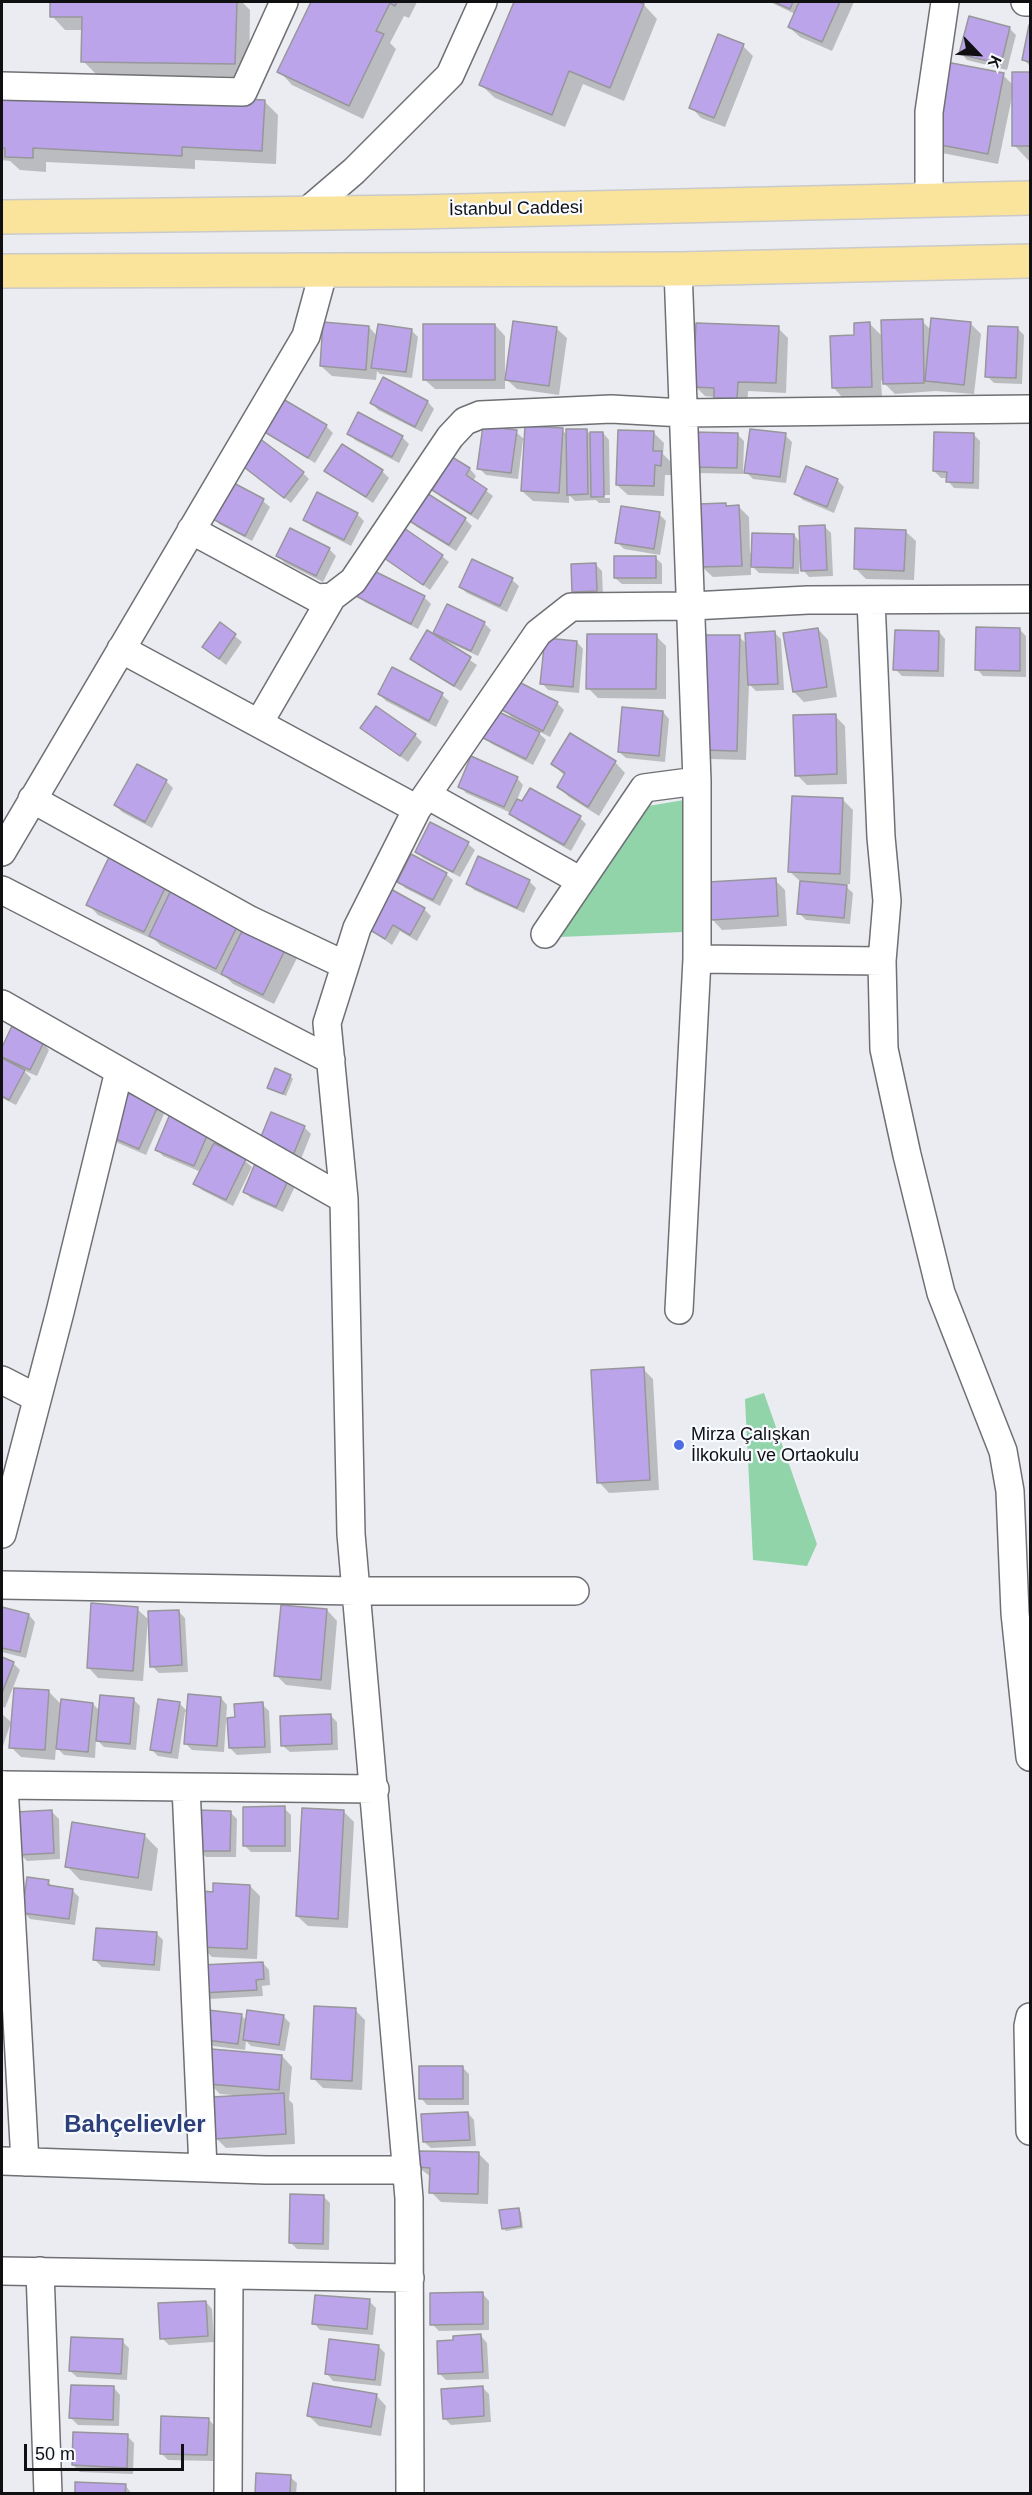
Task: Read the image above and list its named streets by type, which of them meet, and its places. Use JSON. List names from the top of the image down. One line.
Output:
{"streets":{"main road":["İstanbul Caddesi"]},"districts":["Bahçelievler"],"places":["Mirza Çalışkan İlkokulu ve Ortaokulu"],"scale_bar":"50 m","north":"bottom right"}
